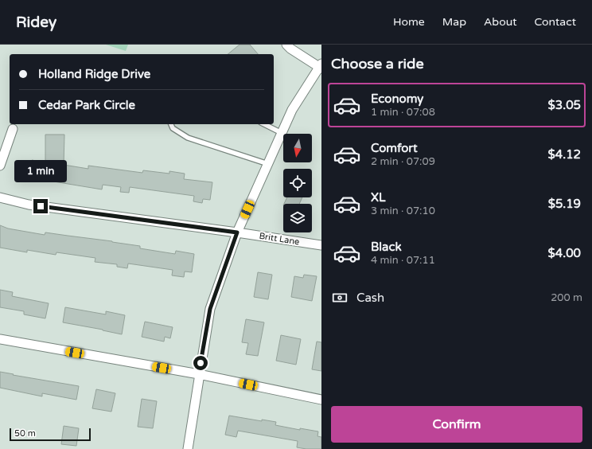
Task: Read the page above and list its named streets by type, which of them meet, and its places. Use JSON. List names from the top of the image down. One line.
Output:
{"streets":{"street":["Britt Lane"]},"scale_bar":"50 m","north":"bottom","page":{"header":"Ridey","nav":["Home","Map","About","Contact"],"heading":"Choose a ride","banner":["Holland Ridge Drive","Cedar Park Circle"],"list":[{"name":"Economy","note":"1 min · 07:08","value":"$3.05"},{"name":"Comfort","note":"2 min · 07:09","value":"$4.12"},{"name":"XL","note":"3 min · 07:10","value":"$5.19"},{"name":"Black","note":"4 min · 07:11","value":"$4.00"}],"bubble":"1 min","pay":["Cash","200 m"],"buttons":"Confirm","scale":"50 m"}}
